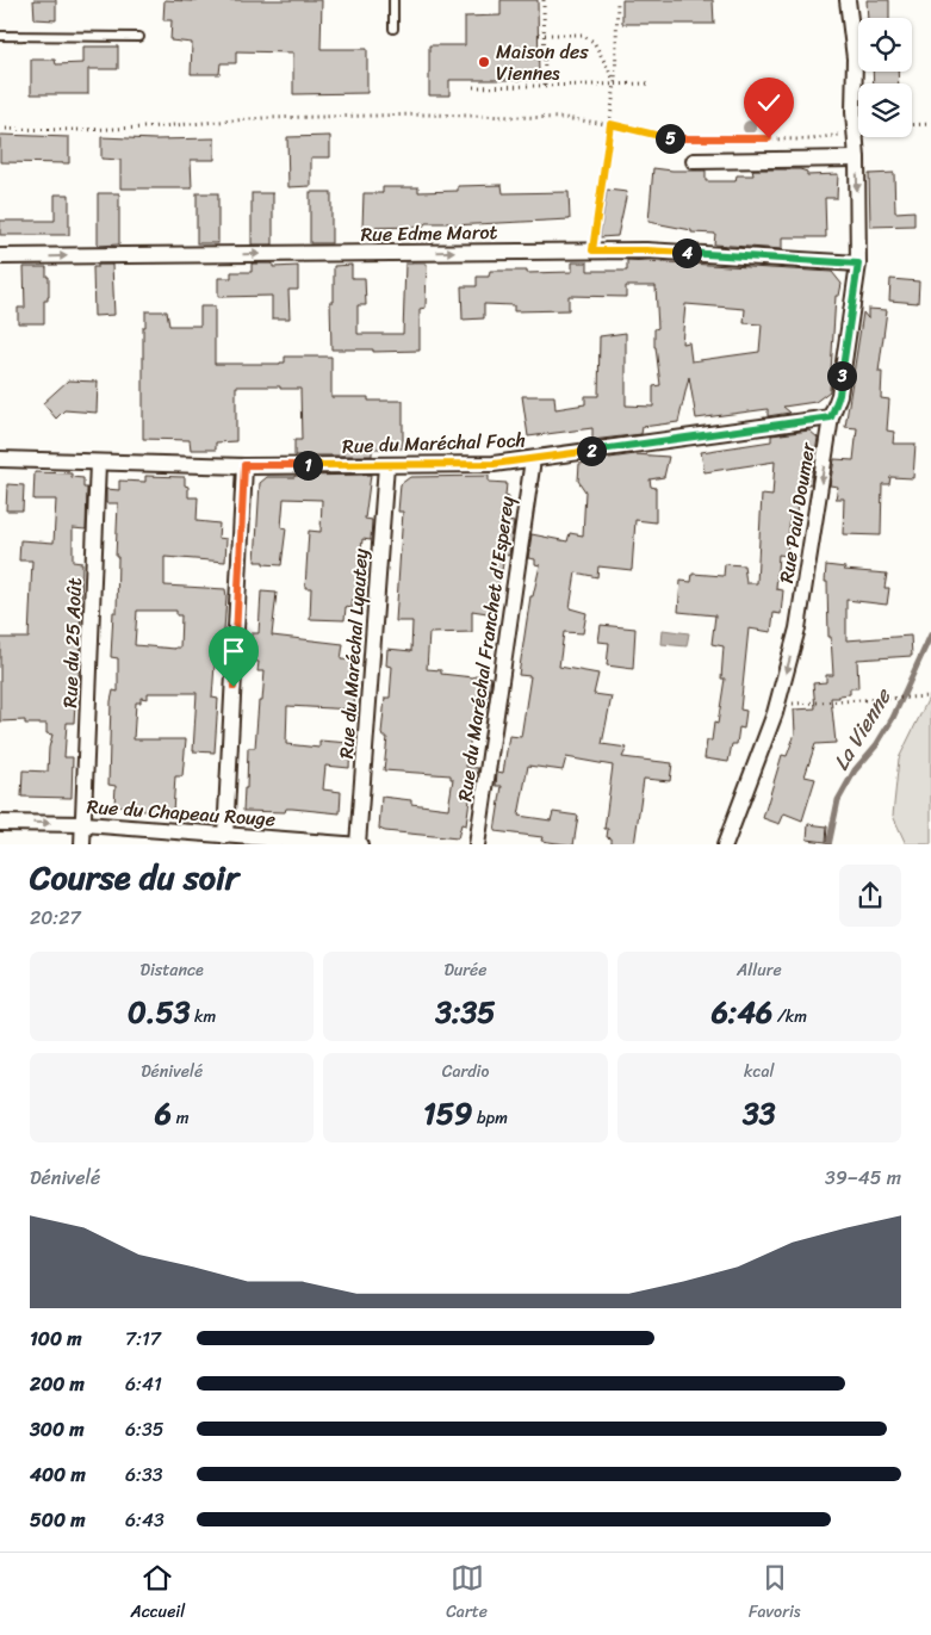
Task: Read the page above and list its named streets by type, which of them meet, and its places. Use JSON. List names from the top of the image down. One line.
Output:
{"streets":{"street":["Rue Edme Marot","Rue du Maréchal Foch","Rue Paul Doumer","Rue du 25 Août","Rue du Maréchal Franchet d'Esperey","Rue du Maréchal Lyautey","Rue du Chapeau Rouge"]},"crossings":[["Rue Edme Marot","Rue Paul Doumer"],["Rue du Maréchal Foch","Rue Paul Doumer"],["Rue du Maréchal Foch","Rue du 25 Août"],["Rue du Maréchal Foch","Rue du Maréchal Franchet d'Esperey"],["Rue du Maréchal Foch","Rue du Maréchal Lyautey"],["Rue du 25 Août","Rue du Chapeau Rouge"],["Rue du Maréchal Lyautey","Rue du Chapeau Rouge"]],"one_way":["Rue Edme Marot","Rue Paul Doumer"],"water":["La Vienne"],"places":["Maison des Viennes"],"page":{"pins":["5","4","3","2","1"],"heading":["Course du soir","20:27"],"stats":[["Distance","0.53 km"],["Durée","3:35"],["Allure","6:46 /km"],["Dénivelé","6 m"],["Cardio","159 bpm"],["kcal","33"]],"chart":["Dénivelé","39–45 m"],"list":[{"name":"100 m","note":"7:17"},{"name":"200 m","note":"6:41"},{"name":"300 m","note":"6:35"},{"name":"400 m","note":"6:33"},{"name":"500 m","note":"6:43"}],"tabs":["Accueil","Carte","Favoris"]}}
